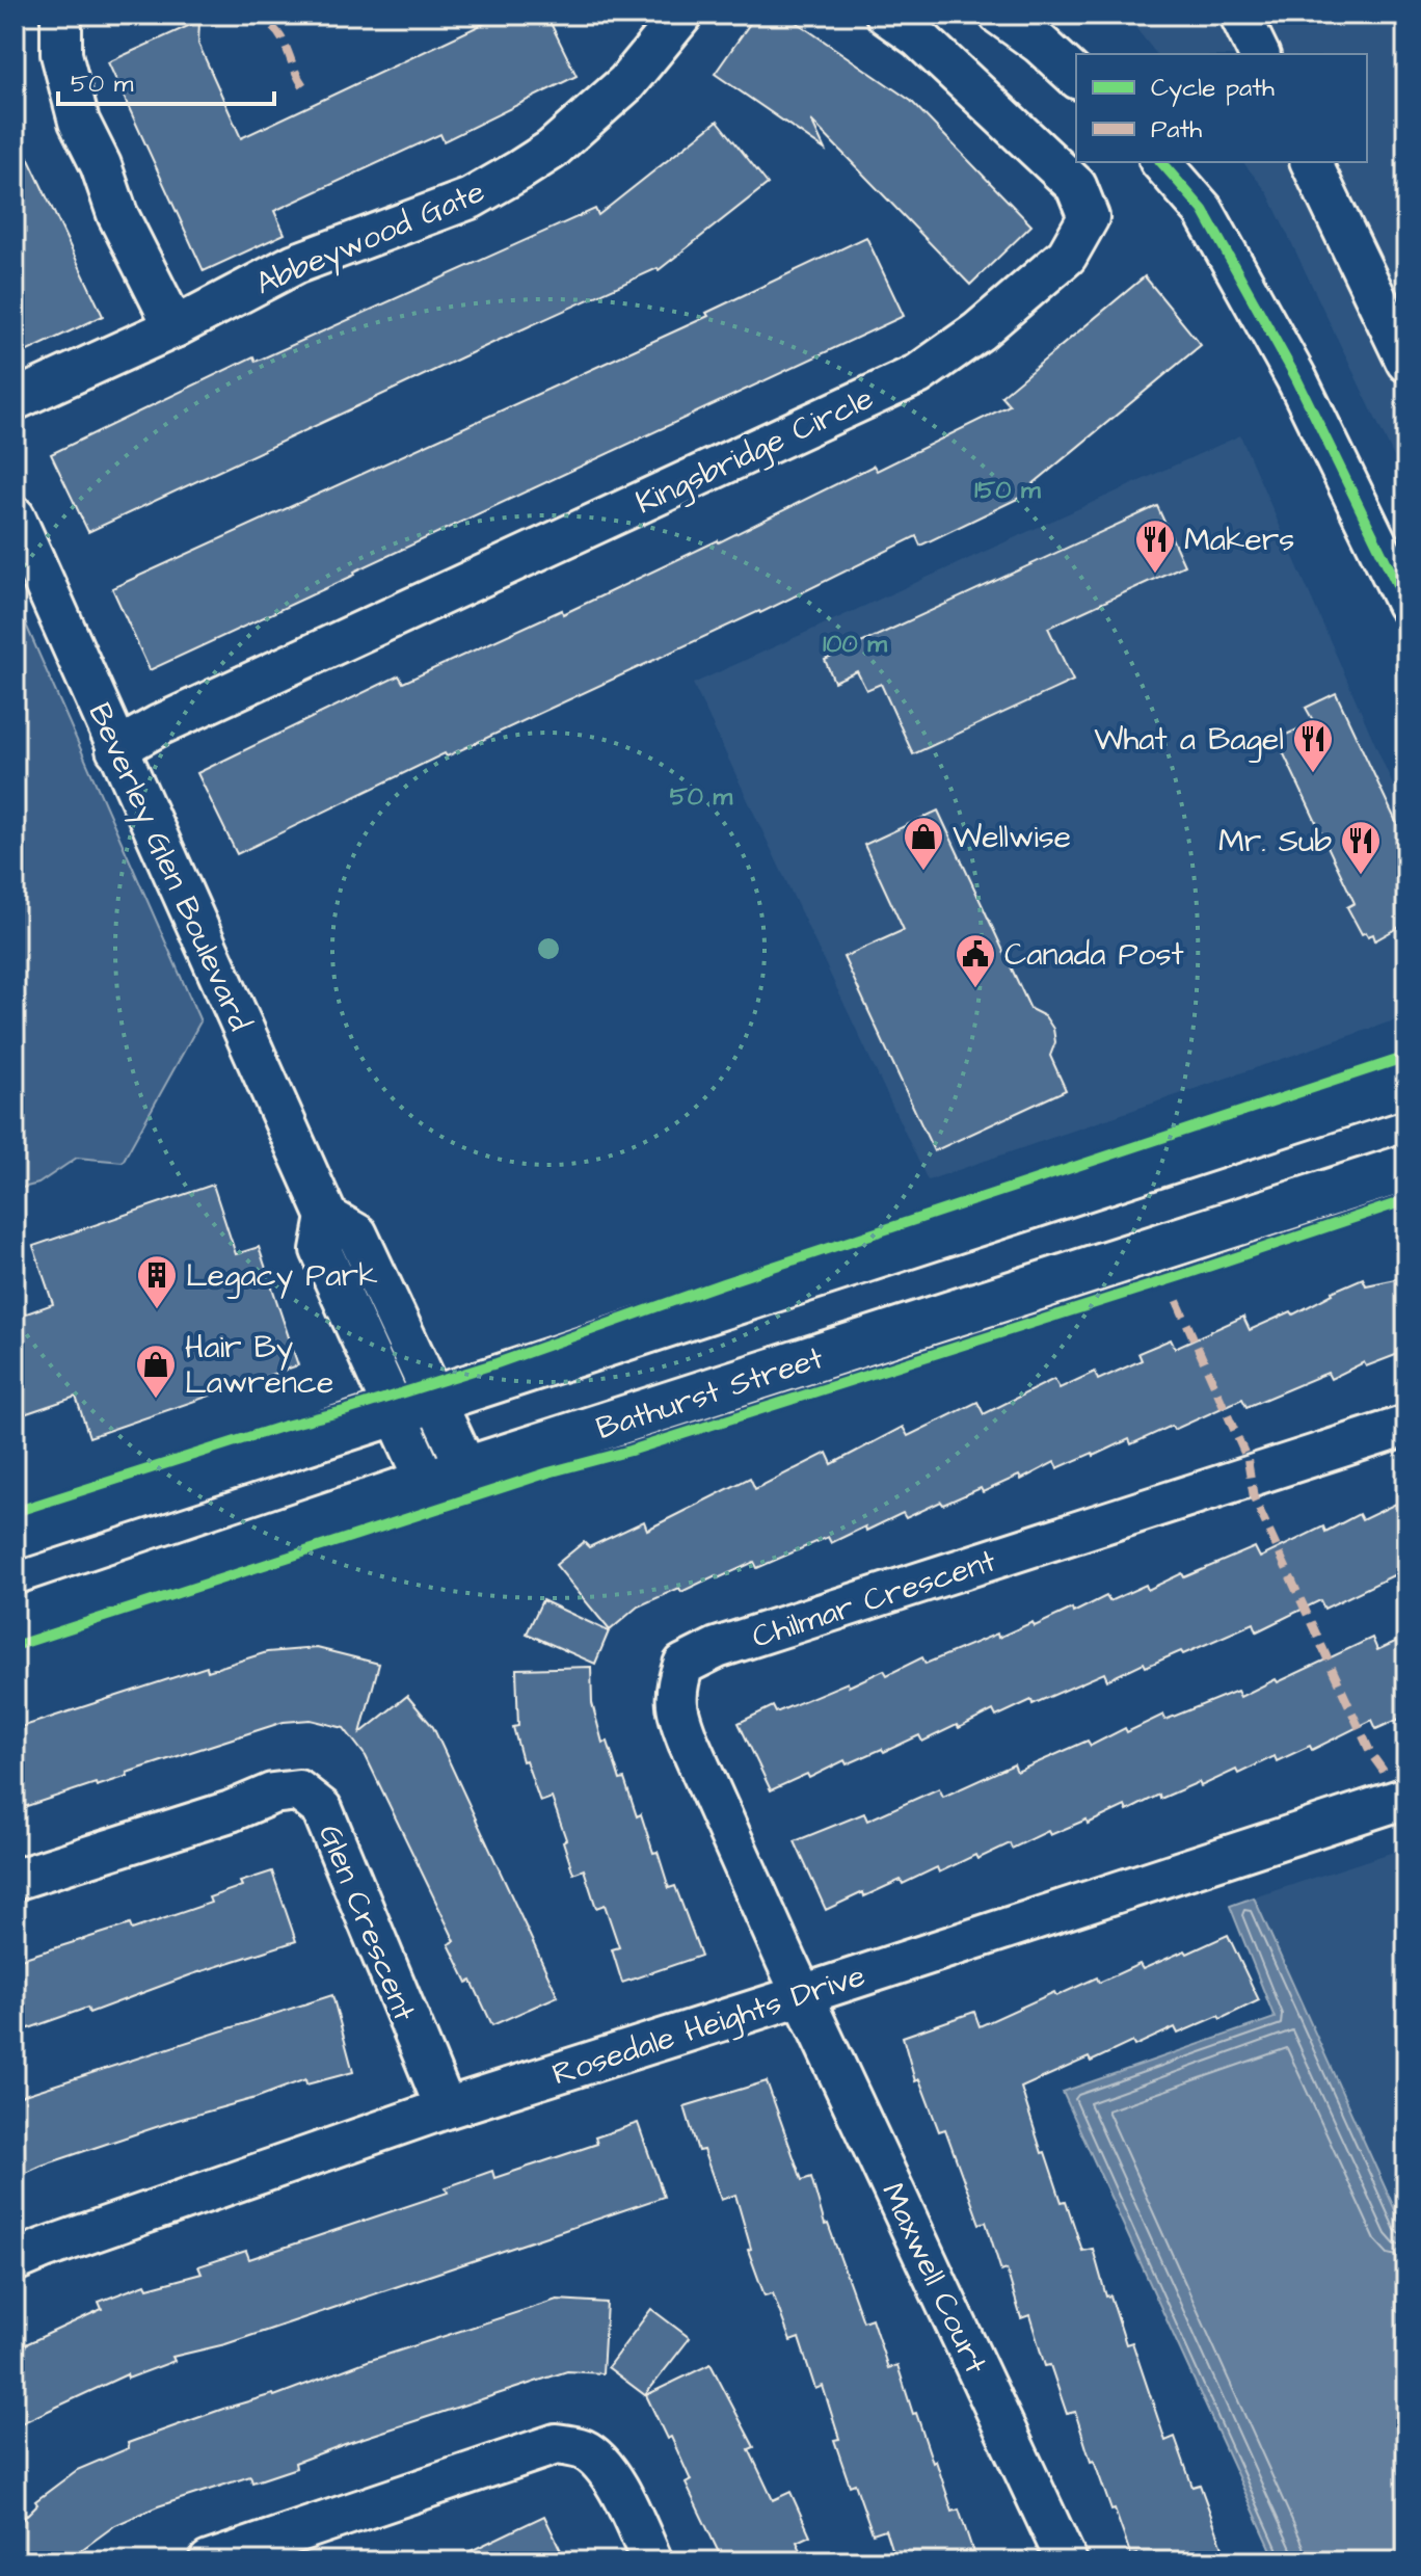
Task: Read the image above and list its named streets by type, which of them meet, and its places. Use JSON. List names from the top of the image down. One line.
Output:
{"streets":{"main road":["Bathurst Street"],"street":["Abbeywood Gate","Kingsbridge Circle","Beverley Glen Boulevard","Chilmar Crescent","Glen Crescent","Rosedale Heights Drive","Maxwell Court"]},"crossings":[["Kingsbridge Circle","Beverley Glen Boulevard"],["Beverley Glen Boulevard","Bathurst Street"],["Chilmar Crescent","Rosedale Heights Drive"],["Chilmar Crescent","Maxwell Court"],["Glen Crescent","Rosedale Heights Drive"],["Rosedale Heights Drive","Maxwell Court"]],"places":{"restaurant":["Makers","What a Bagel","Mr. Sub"],"shop":["Wellwise","Hair By Lawrence"],"public building":["Canada Post"],"building":["Legacy Park"]},"legend":["Cycle path","Path"],"scale_bar":"50 m","rings":["150 m","100 m","50 m"]}
